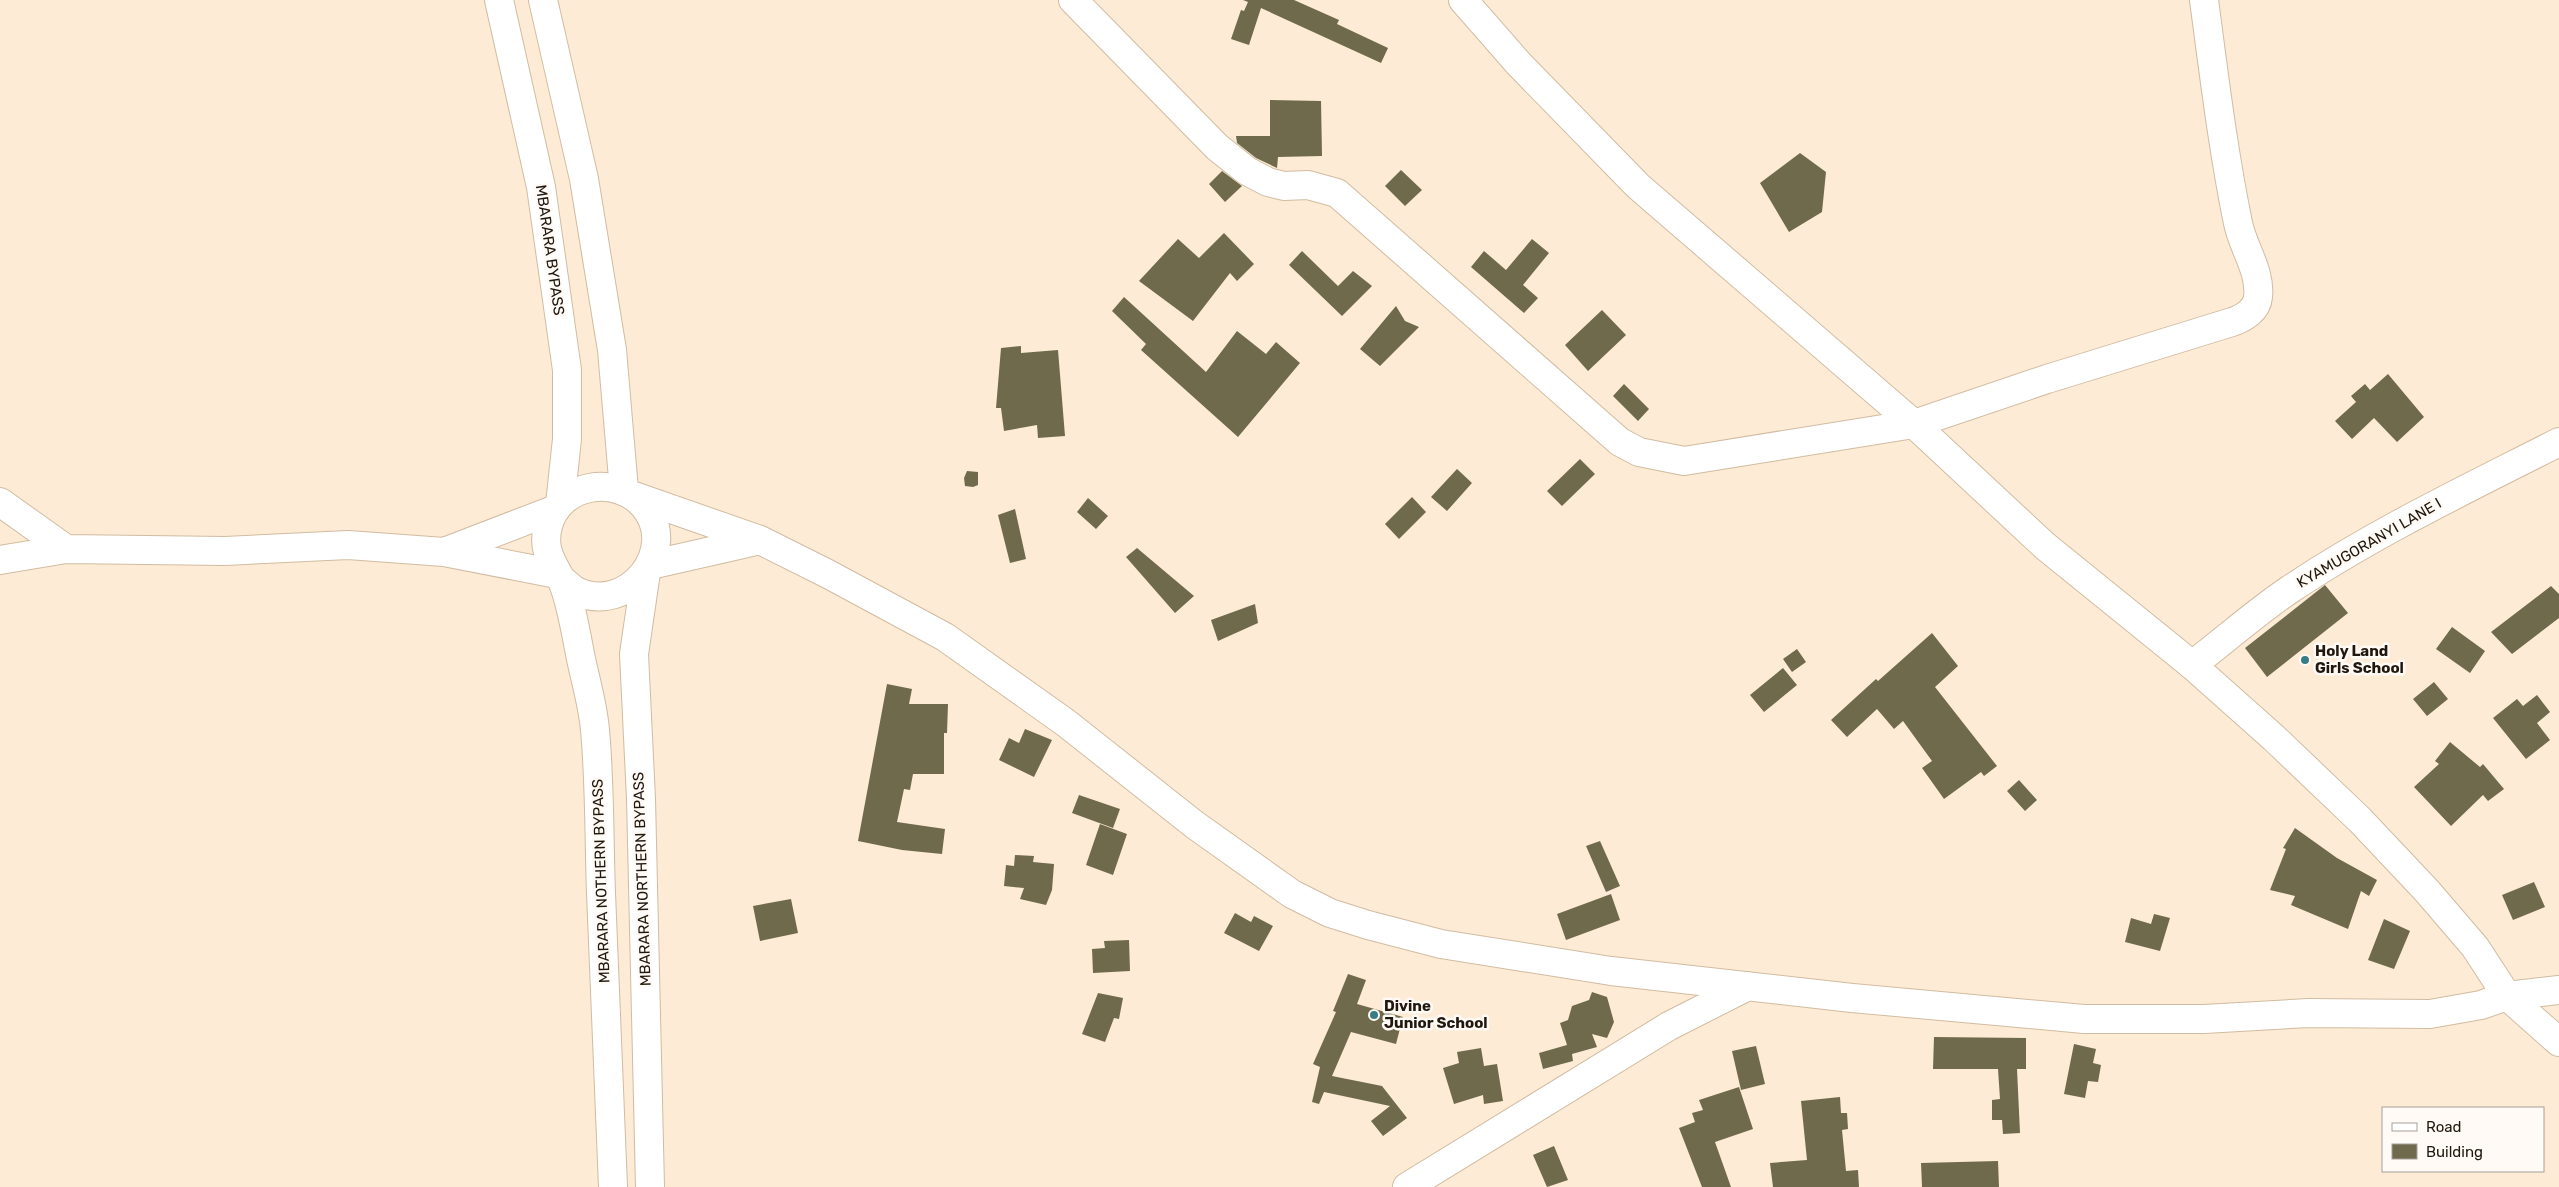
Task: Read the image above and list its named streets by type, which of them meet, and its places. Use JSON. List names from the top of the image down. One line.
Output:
{"streets":{"main road":["MBARARA BYPASS","KYAMUGORANYI LANE I","MBARARA NORTHERN BYPASS","MBARARA NOTHERN BYPASS"]},"crossings":[["MBARARA BYPASS","MBARARA NORTHERN BYPASS"],["MBARARA BYPASS","MBARARA NOTHERN BYPASS"],["MBARARA NORTHERN BYPASS","MBARARA NOTHERN BYPASS"]],"places":["Holy Land Girls School","Divine Junior School"],"legend":["Road","Building"]}
